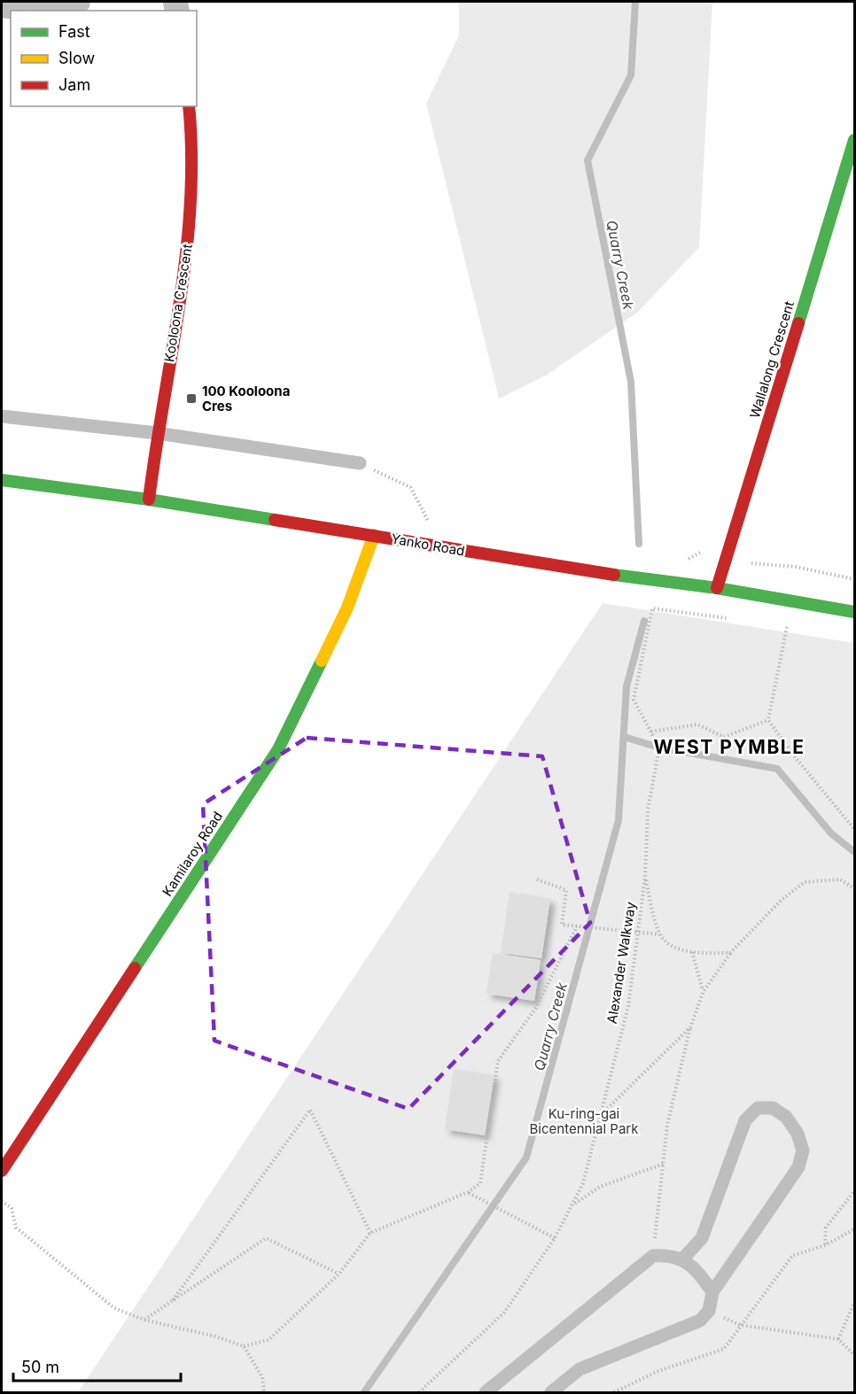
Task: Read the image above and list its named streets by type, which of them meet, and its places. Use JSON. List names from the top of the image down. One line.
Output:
{"streets":{"street":["Kooloona Crescent","Wallalong Crescent","Yanko Road","Kamilaroy Road"],"path":["Alexander Walkway"]},"crossings":[["Kooloona Crescent","Yanko Road"],["Wallalong Crescent","Yanko Road"],["Yanko Road","Kamilaroy Road"]],"districts":["WEST PYMBLE"],"water":["Quarry Creek"],"parks":["Ku-ring-gai Bicentennial Park"],"places":{"transit":["100 Kooloona Cres"]},"legend":["Fast","Slow","Jam"],"scale_bar":"50 m"}
